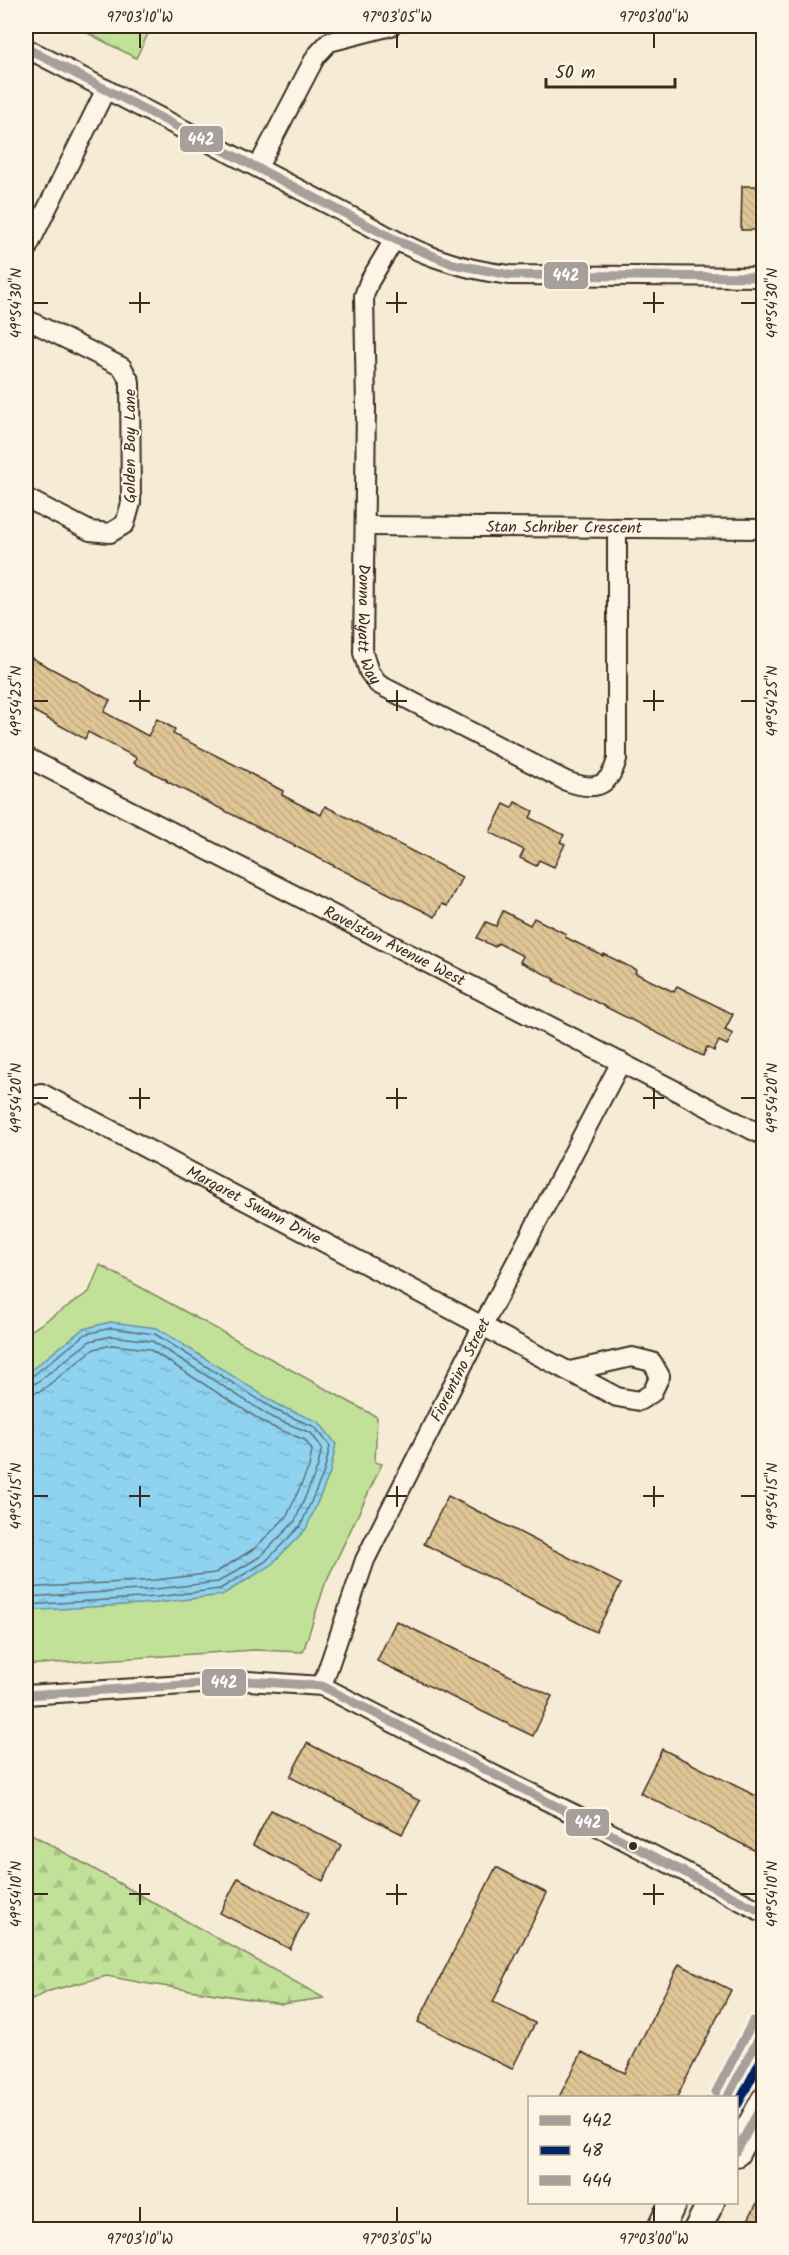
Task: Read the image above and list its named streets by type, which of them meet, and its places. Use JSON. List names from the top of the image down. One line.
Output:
{"streets":{"street":["Golden Boy Lane","Stan Schriber Crescent","Donna Wyatt Way","Ravelston Avenue West","Margaret Swann Drive","Fiorentino Street"]},"crossings":[["Stan Schriber Crescent","Donna Wyatt Way"],["Ravelston Avenue West","Fiorentino Street"],["Margaret Swann Drive","Fiorentino Street"]],"lines":["transit line 442","transit line 444","transit line 48"],"legend":["442","48","444"],"scale_bar":"50 m","coordinates":["97°03'10\"W","97°03'05\"W","97°03'00\"W","49°54'30\"N","49°54'25\"N","49°54'20\"N","49°54'15\"N","49°54'10\"N"]}
